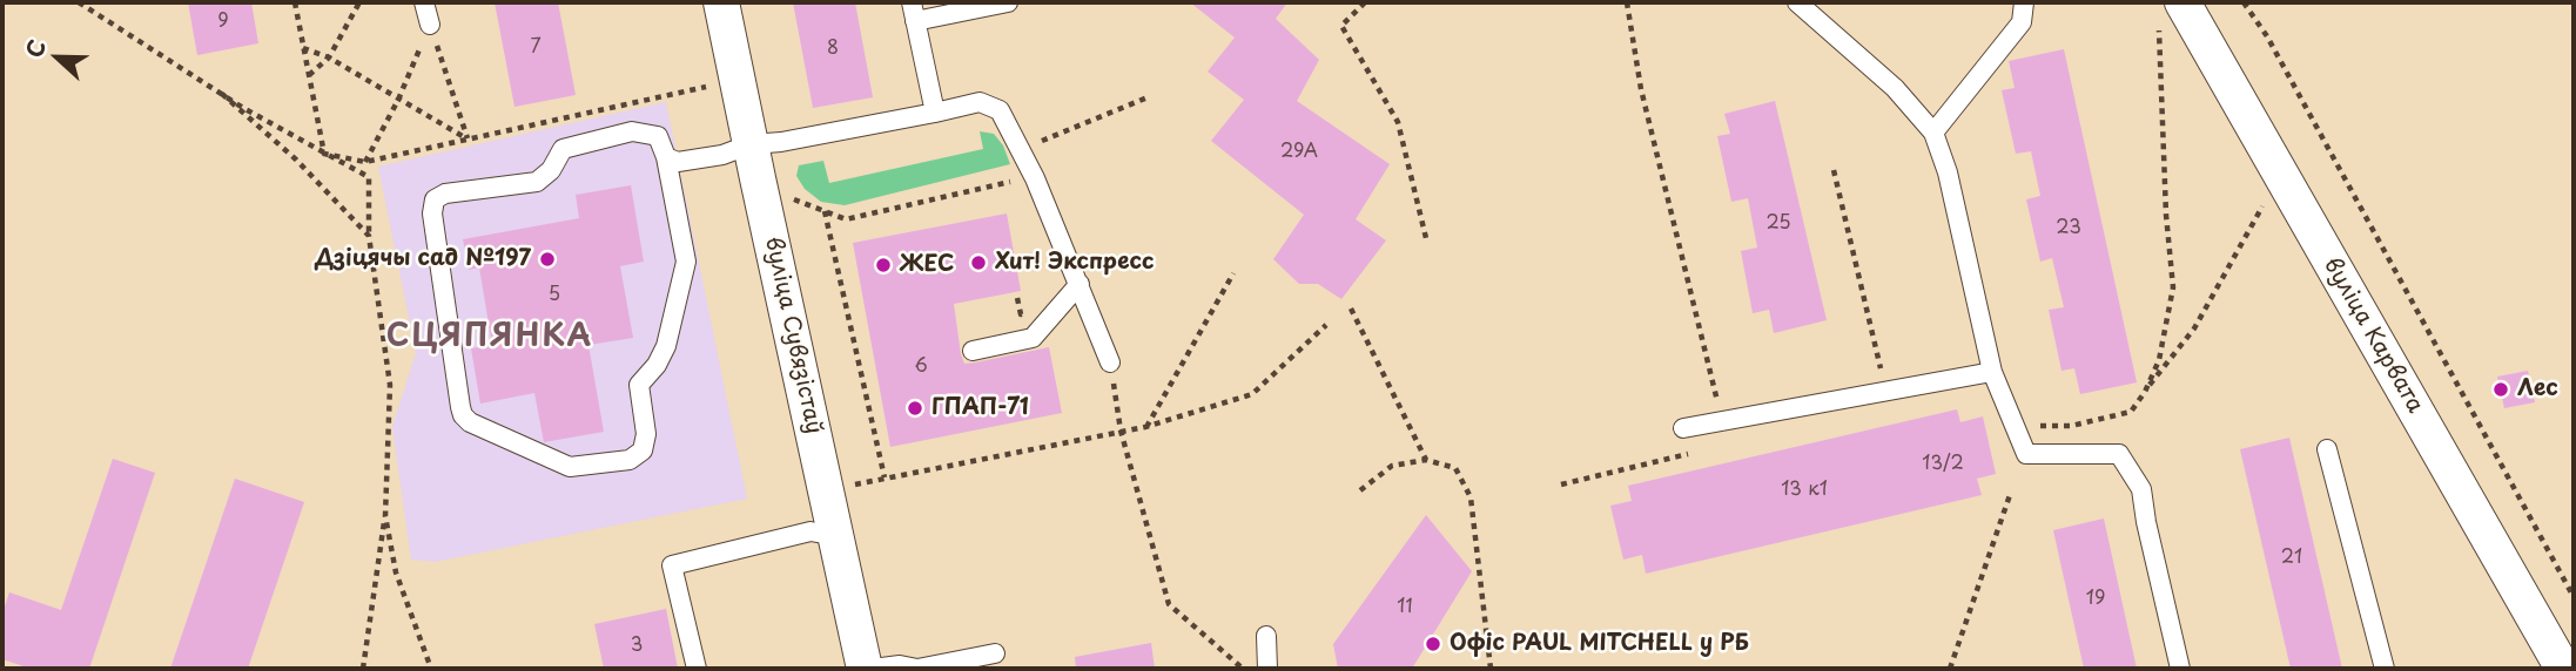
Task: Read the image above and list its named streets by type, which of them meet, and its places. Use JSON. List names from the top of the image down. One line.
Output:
{"streets":{"street":["вуліца Сувязістаў","вуліца Карвата"]},"districts":["СЦЯПЯНКА"],"places":["Дзіцячы сад №197","Хит! Экспресс","ЖЕС","Лес","ГПАП-71","Офіс PAUL MITCHELL у РБ"],"house_numbers":["9","7","8","29А","25","23","5","6","13/2","13 к1","21","19","11","3"],"north":"left"}
